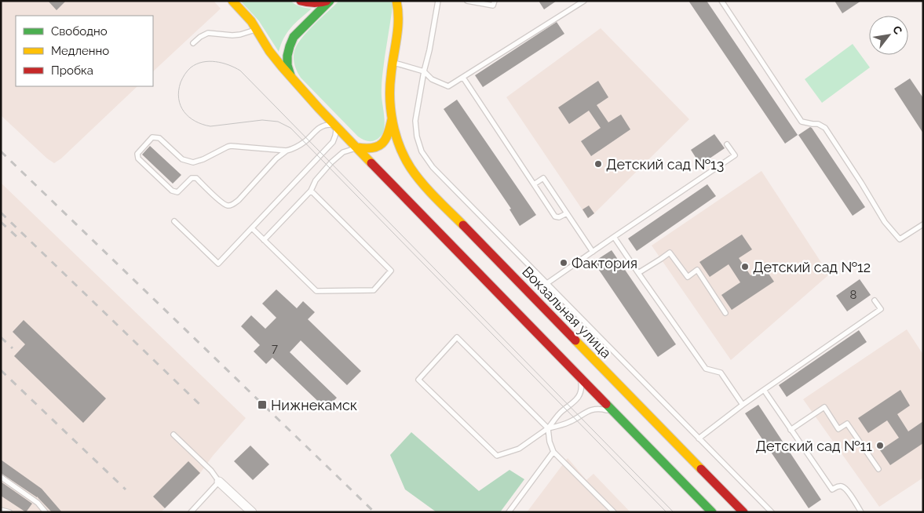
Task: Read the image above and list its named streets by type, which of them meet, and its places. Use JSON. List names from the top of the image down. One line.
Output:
{"streets":{"main road":["Вокзальная улица"]},"places":{"other":["Детский сад №13","Фактория","Детский сад №12","Детский сад №11"],"transit":["Нижнекамск"]},"house_numbers":["8","7"],"legend":["Свободно","Медленно","Пробка"],"north":"top right"}
